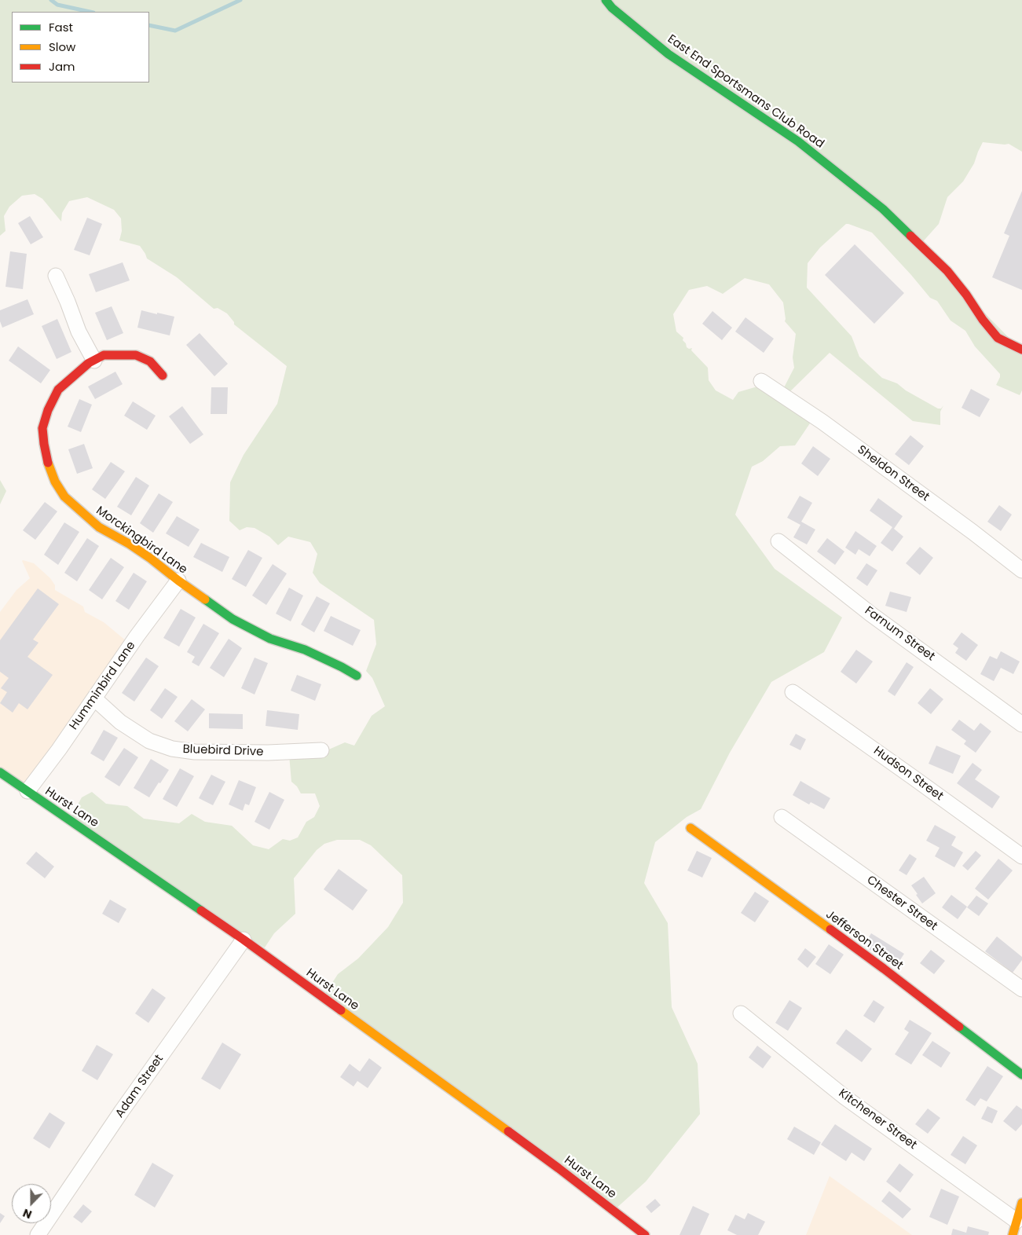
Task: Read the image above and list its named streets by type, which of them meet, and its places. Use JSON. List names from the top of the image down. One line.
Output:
{"streets":{"street":["East End Sportsmans Club Road","Sheldon Street","Morckingbird Lane","Farnum Street","Humminbird Lane","Bluebird Drive","Hudson Street","Hurst Lane","Chester Street","Jefferson Street","Adam Street","Kitchener Street"]},"crossings":[["Morckingbird Lane","Humminbird Lane"],["Humminbird Lane","Bluebird Drive"],["Humminbird Lane","Hurst Lane"],["Hurst Lane","Adam Street"]],"legend":["Fast","Slow","Jam"],"north":"bottom"}
